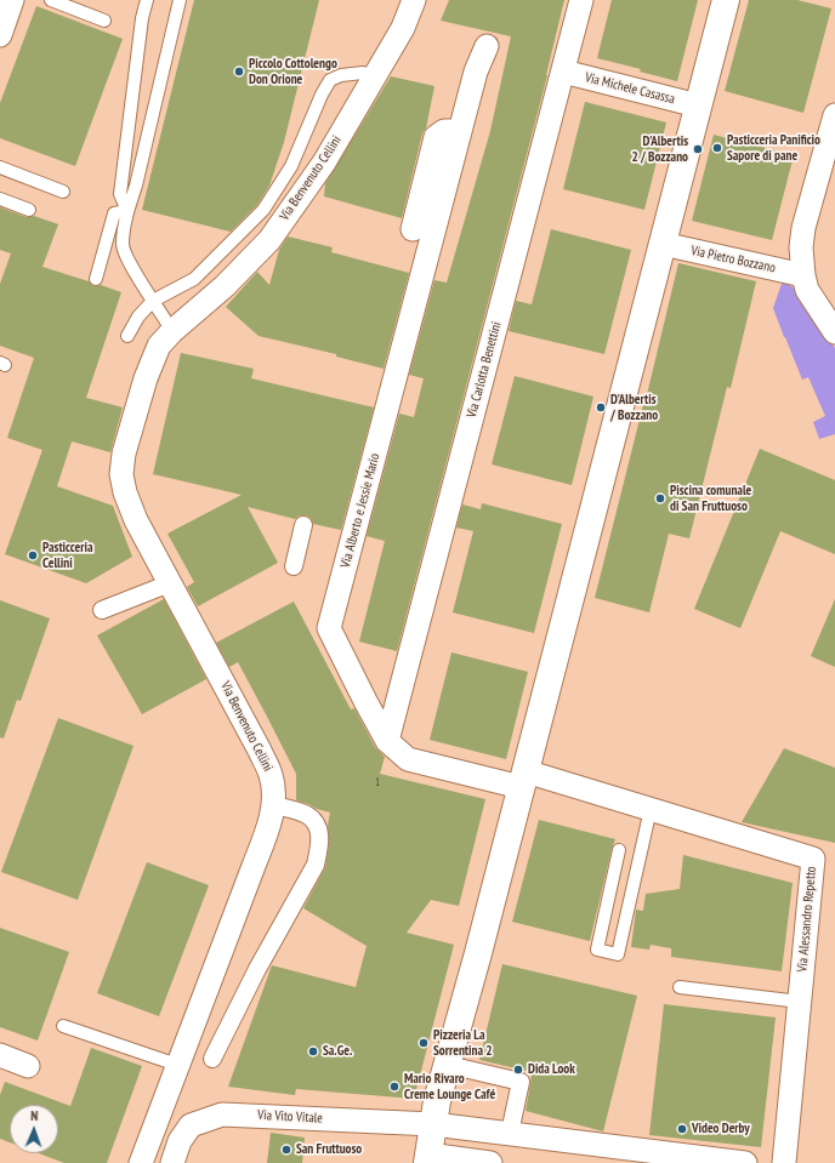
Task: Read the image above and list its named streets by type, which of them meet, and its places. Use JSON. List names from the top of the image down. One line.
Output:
{"streets":{"street":["Via Michele Casassa","Via Benvenuto Cellini","Via Pietro Bozzano","Via Carlotta Benettini","Via Alberto e Jessie Mario","Via Alessandro Repetto","Via Vito Vitale"]},"crossings":[["Via Michele Casassa","Via Carlotta Benettini"],["Via Carlotta Benettini","Via Alberto e Jessie Mario"],["Via Alberto e Jessie Mario","Via Alessandro Repetto"]],"places":["Piccolo Cottolengo Don Orione","Pasticceria Panificio Sapore di pane","D'Albertis 2 / Bozzano","D'Albertis / Bozzano","Piscina comunale di San Fruttuoso","Pasticceria Cellini","Pizzeria La Sorrentina 2","Sa.Ge.","Dida Look","Mario Rivaro Creme Lounge Café","Video Derby","San Fruttuoso"],"house_numbers":["1"],"north":"top"}
